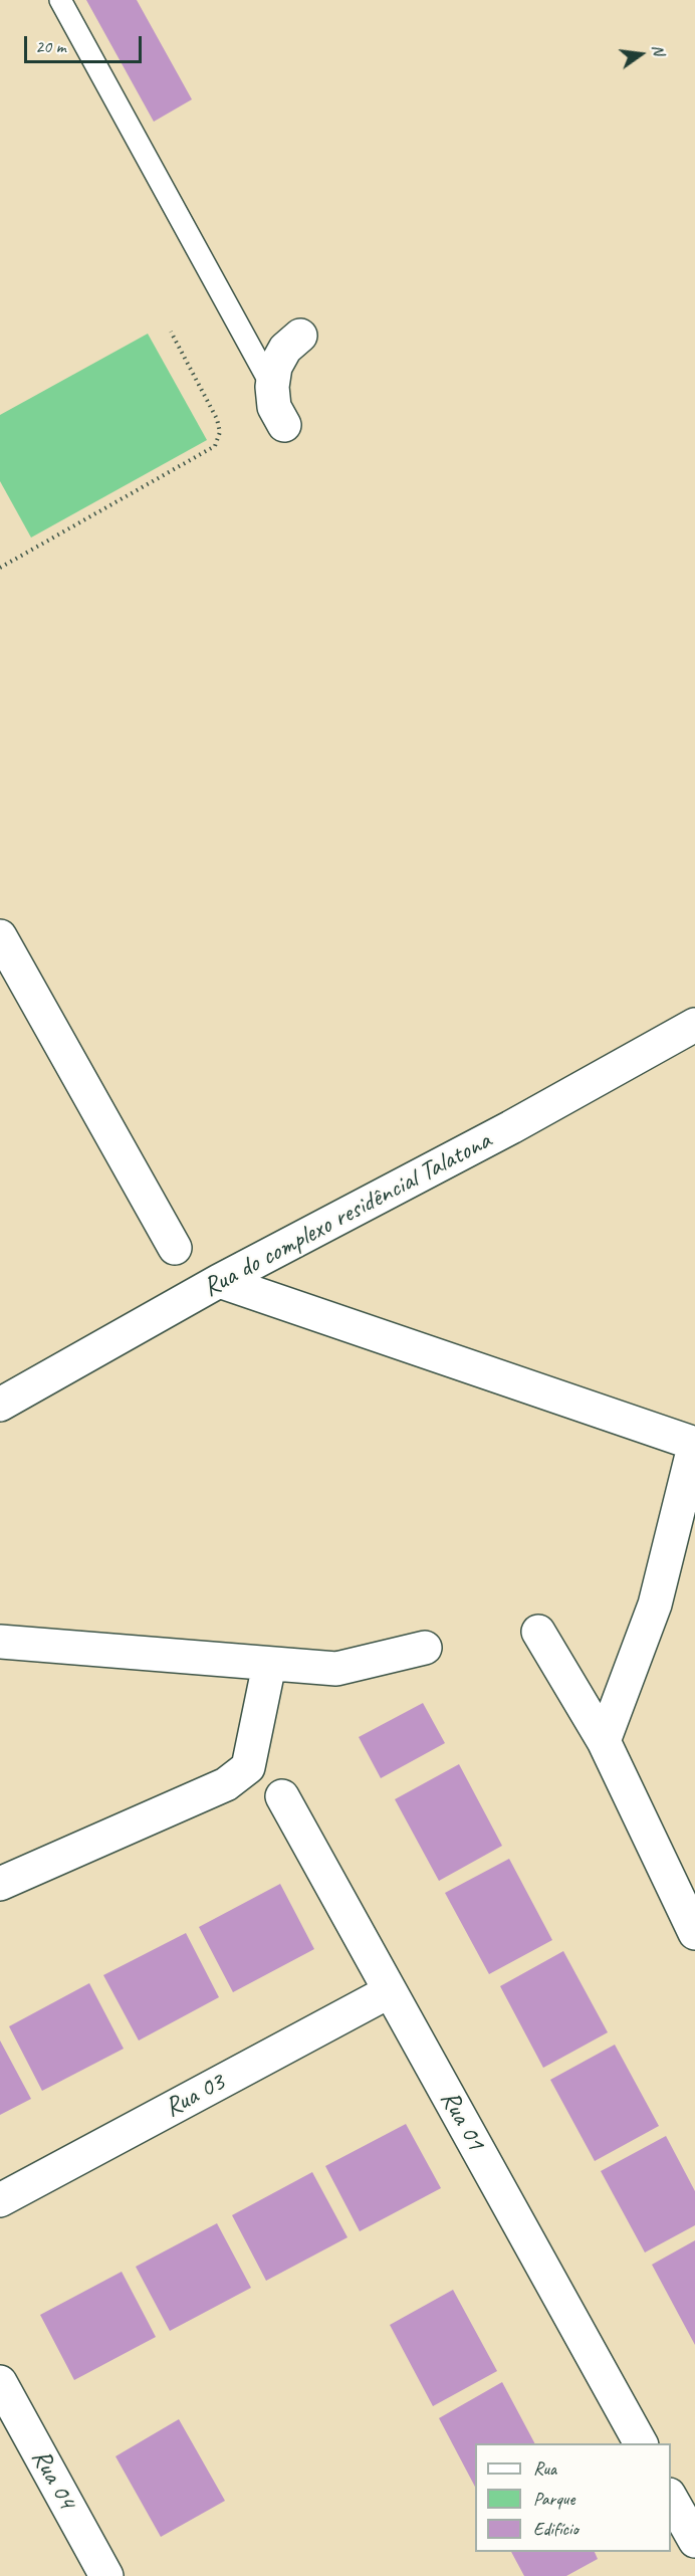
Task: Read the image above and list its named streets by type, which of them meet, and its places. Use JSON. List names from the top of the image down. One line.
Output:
{"streets":{"street":["Rua do complexo residêncial Talatona","Rua 03","Rua 01","Rua 04"]},"crossings":[["Rua 03","Rua 01"]],"legend":["Rua","Parque","Edifício"],"scale_bar":"20 m","north":"right"}
